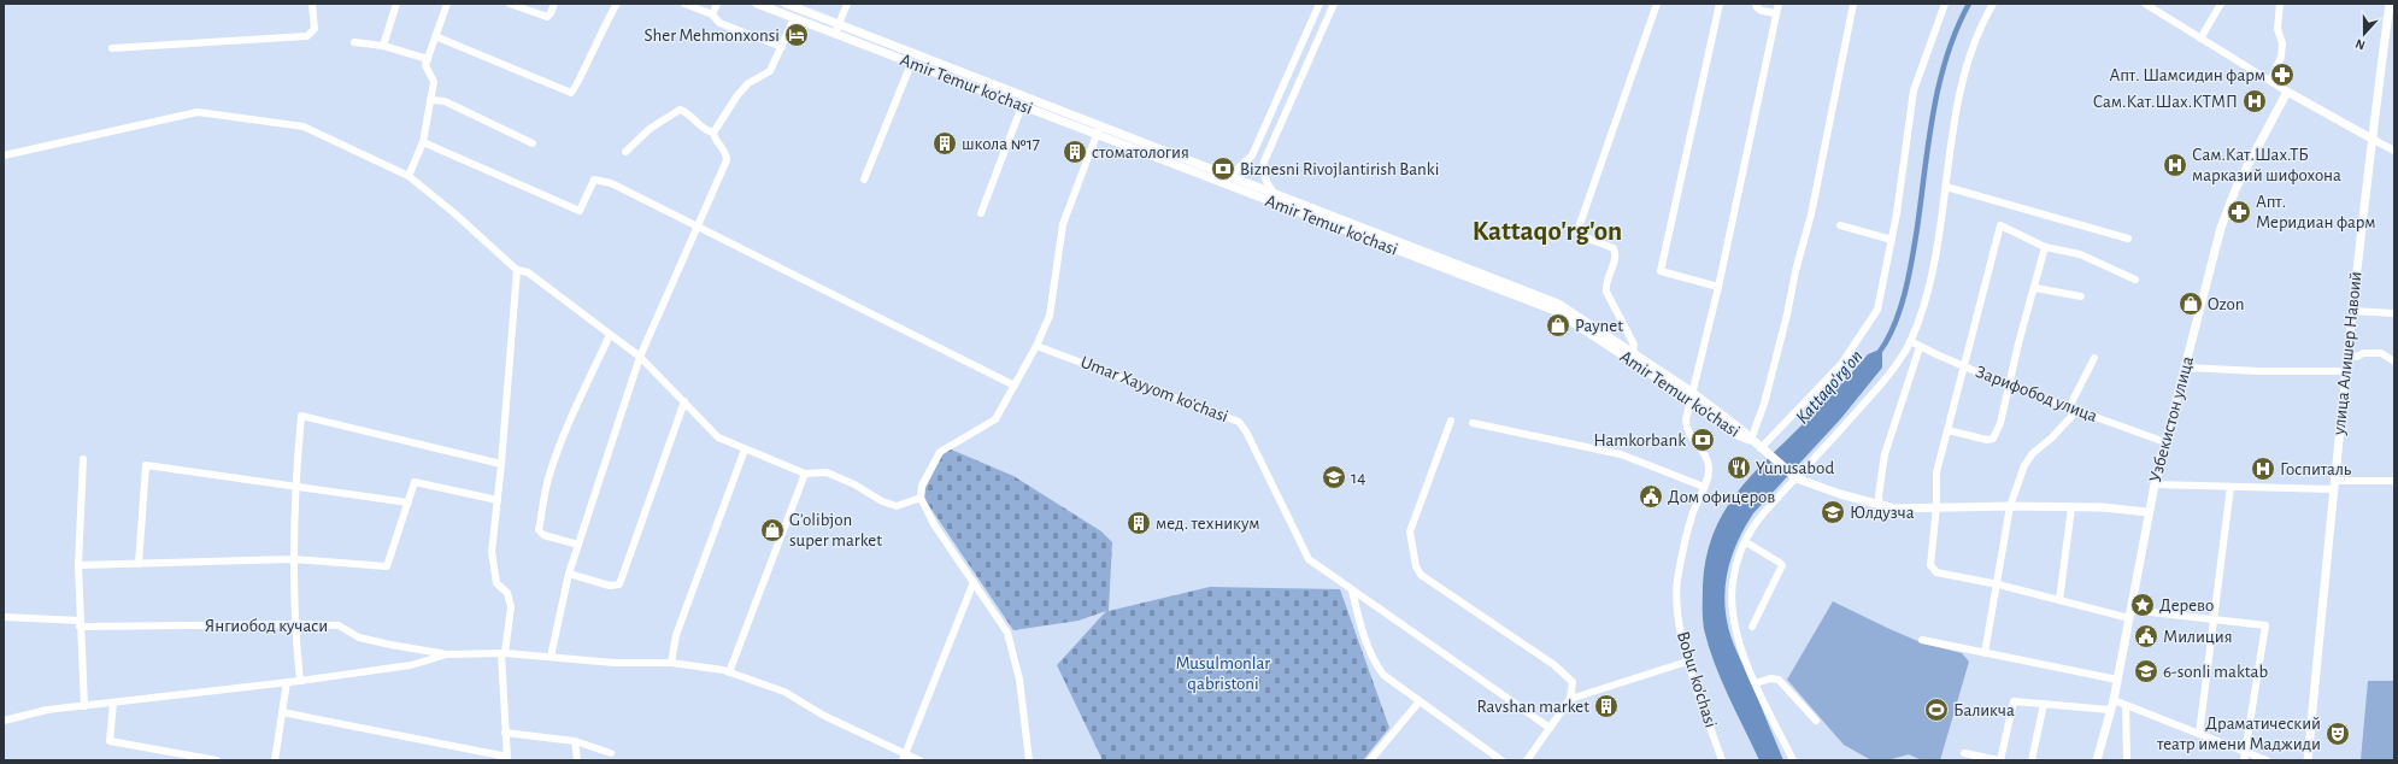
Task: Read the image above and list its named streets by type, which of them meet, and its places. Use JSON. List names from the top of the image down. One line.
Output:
{"streets":{"main road":["Amir Temur ko'chasi","улица Алишер Навоий","Узбекистон улица"],"street":["Umar Xayyom ko‘chasi","Зарифобод улица","Янгиобод кучаси","Bobur ko'chasi"]},"crossings":[["Amir Temur ko'chasi","Bobur ko'chasi"],["Зарифобод улица","Узбекистон улица"]],"districts":["Kattaqo'rg'on"],"water":["Kattaqo'rg'on"],"parks":["Musulmonlar qabristoni"],"places":{"hotel":["Sher Mehmonxonsi"],"pharmacy":["Апт. Шамсидин фарм","Апт. Меридиан фарм"],"hospital":["Сам.Кат.Шах.КТМП","Сам.Кат.Шах.ТБ марказий шифохона","Госпиталь"],"building":["школа №17","стоматология","мед. техникум","Ravshan market"],"bank":["Biznesni Rivojlantirish Banki","Hamkorbank"],"shop":["Ozon","Paynet","G'olibjon super market"],"restaurant":["Yunusabod"],"school or university":["14","Юлдузча","6-sonli maktab"],"public building":["Дом офицеров","Милиция"],"place":["Дерево"],"sports":["Баликча"],"theatre":["Драматический театр имени Маджиди"]},"north":"bottom"}
